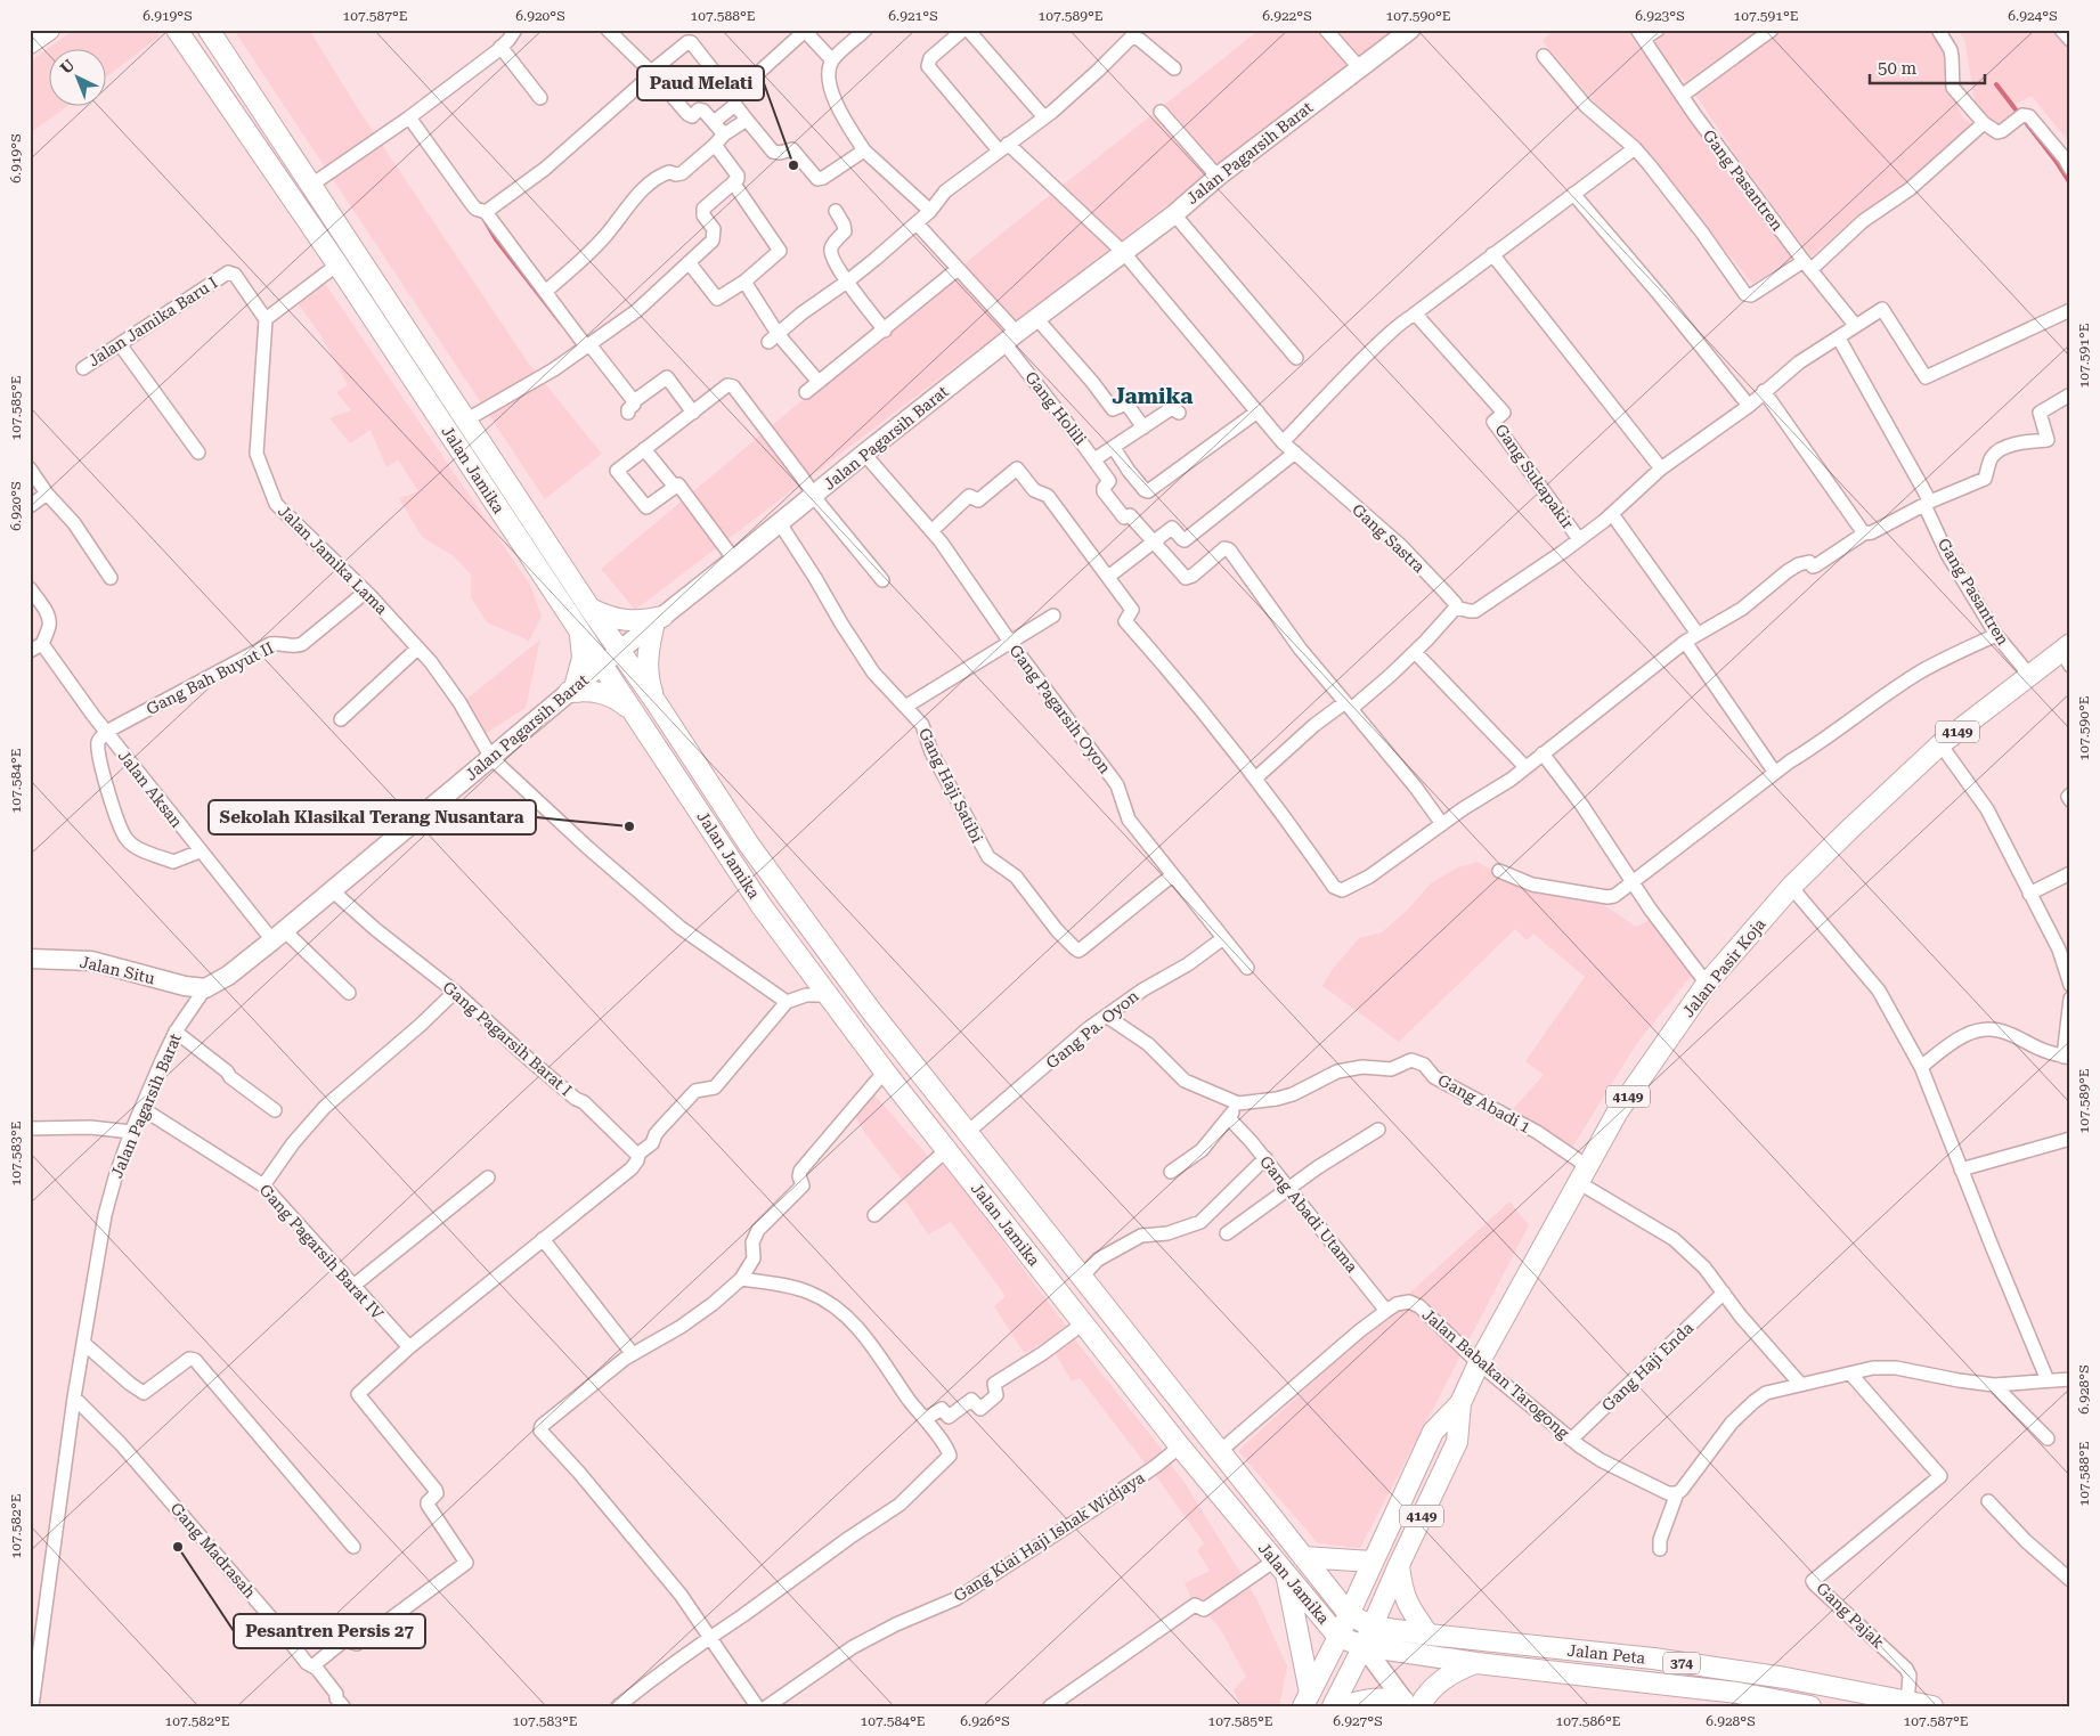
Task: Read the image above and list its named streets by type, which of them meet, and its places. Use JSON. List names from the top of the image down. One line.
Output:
{"streets":{"main road":["Jalan Jamika","4149","Jalan Pasir Koja","Jalan Peta","374"],"street":["Jalan Pagarsih Barat","Gang Pasantren","Jalan Jamika Baru I","Gang Holili","Gang Sukapakir","Gang Sastra","Jalan Jamika Lama","Gang Bah Buyut II","Gang Pagarsih Oyon","Gang Haji Satibi","Jalan Aksan","Jalan Situ","Gang Pa. Oyon","Gang Pagarsih Barat I","Gang Abadi 1","Gang Abadi Utama","Gang Pagarsih Barat IV","Gang Haji Enda","Jalan Babakan Tarogong","Gang Kiai Haji Ishak Widjaya","Gang Madrasah","Gang Pajak"]},"crossings":[["Jalan Pagarsih Barat","Gang Holili"],["Jalan Pagarsih Barat","Jalan Jamika"],["Jalan Pagarsih Barat","Gang Sastra"],["Jalan Pagarsih Barat","Jalan Jamika Lama"],["Jalan Pagarsih Barat","Gang Pagarsih Oyon"],["Jalan Pagarsih Barat","Gang Haji Satibi"],["Jalan Pagarsih Barat","Jalan Aksan"],["Jalan Pagarsih Barat","Jalan Situ"],["Jalan Pagarsih Barat","Gang Pagarsih Barat I"],["Jalan Pagarsih Barat","Gang Pagarsih Barat IV"],["Jalan Pagarsih Barat","Gang Madrasah"],["Gang Pasantren","Jalan Pasir Koja"],["Jalan Jamika Baru I","Jalan Jamika Lama"],["Jalan Jamika","Jalan Pasir Koja"],["Jalan Jamika","Gang Pa. Oyon"],["Jalan Jamika","Jalan Babakan Tarogong"],["Jalan Jamika","Gang Kiai Haji Ishak Widjaya"],["Jalan Jamika","Jalan Peta"],["Jalan Jamika Lama","Gang Bah Buyut II"],["Gang Bah Buyut II","Jalan Aksan"],["Gang Pagarsih Oyon","Gang Haji Satibi"],["Gang Pagarsih Oyon","Gang Pa. Oyon"],["Jalan Pasir Koja","Gang Abadi 1"],["Jalan Pasir Koja","Jalan Babakan Tarogong"],["Jalan Pasir Koja","Jalan Peta"],["Gang Pa. Oyon","Gang Abadi 1"],["Gang Abadi Utama","Jalan Babakan Tarogong"],["Gang Haji Enda","Jalan Babakan Tarogong"],["Gang Pajak","Jalan Peta"]],"districts":["Jamika"],"places":["Paud Melati","Sekolah Klasikal Terang Nusantara","Pesantren Persis 27"],"scale_bar":"50 m","north":"top left","coordinates":["6.919°S","107.587°E","6.920°S","107.588°E","6.921°S","107.589°E","6.922°S","107.590°E","6.923°S","107.591°E","6.924°S","107.585°E","107.584°E","107.583°E","6.928°S","107.582°E","6.926°S","6.927°S","107.586°E"]}
